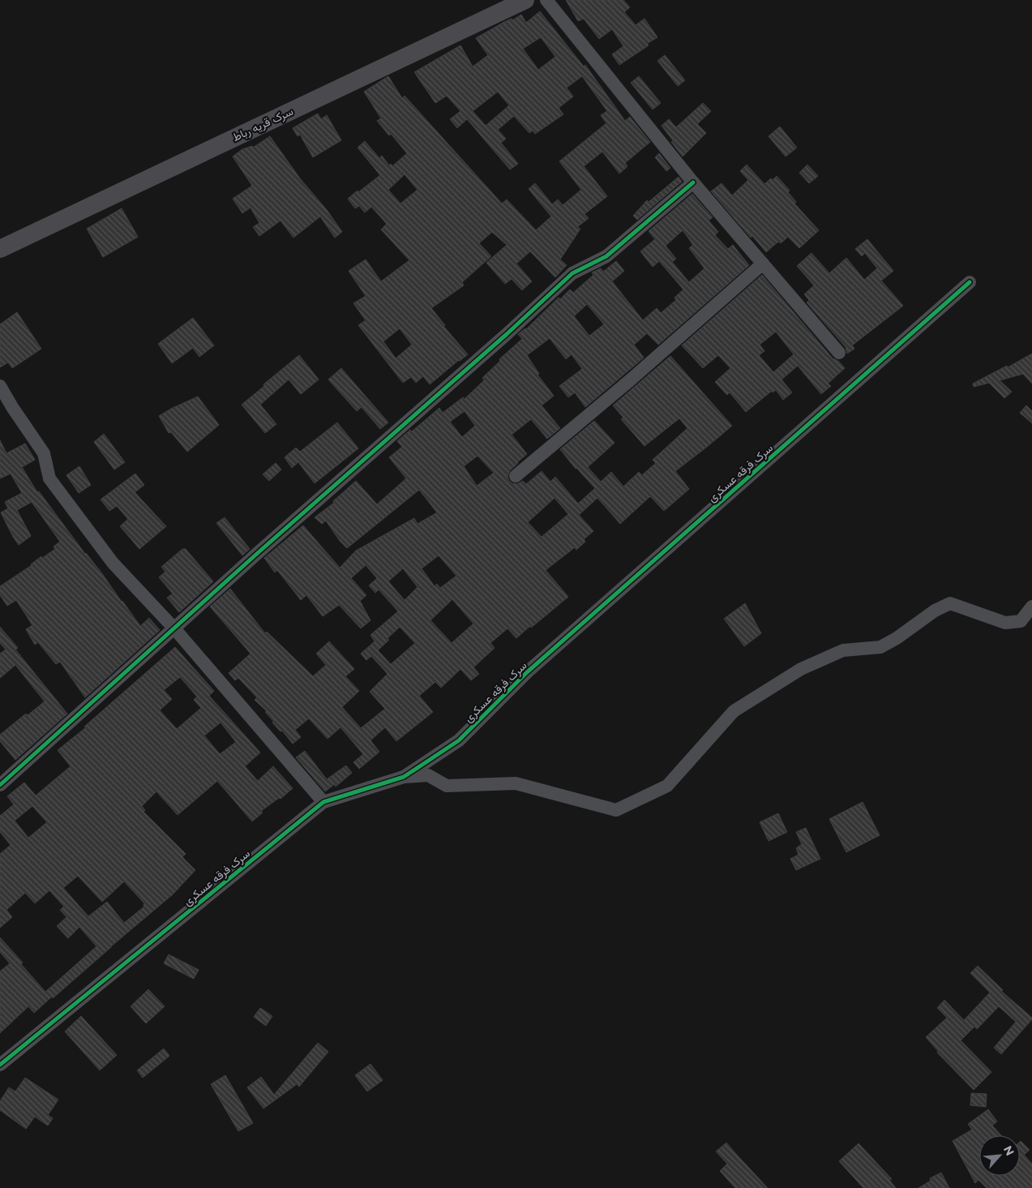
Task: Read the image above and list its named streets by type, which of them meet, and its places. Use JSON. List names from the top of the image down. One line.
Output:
{"streets":{"street":["سرک قریه رباط","سرک فرقه عسکری"]},"north":"top right"}
